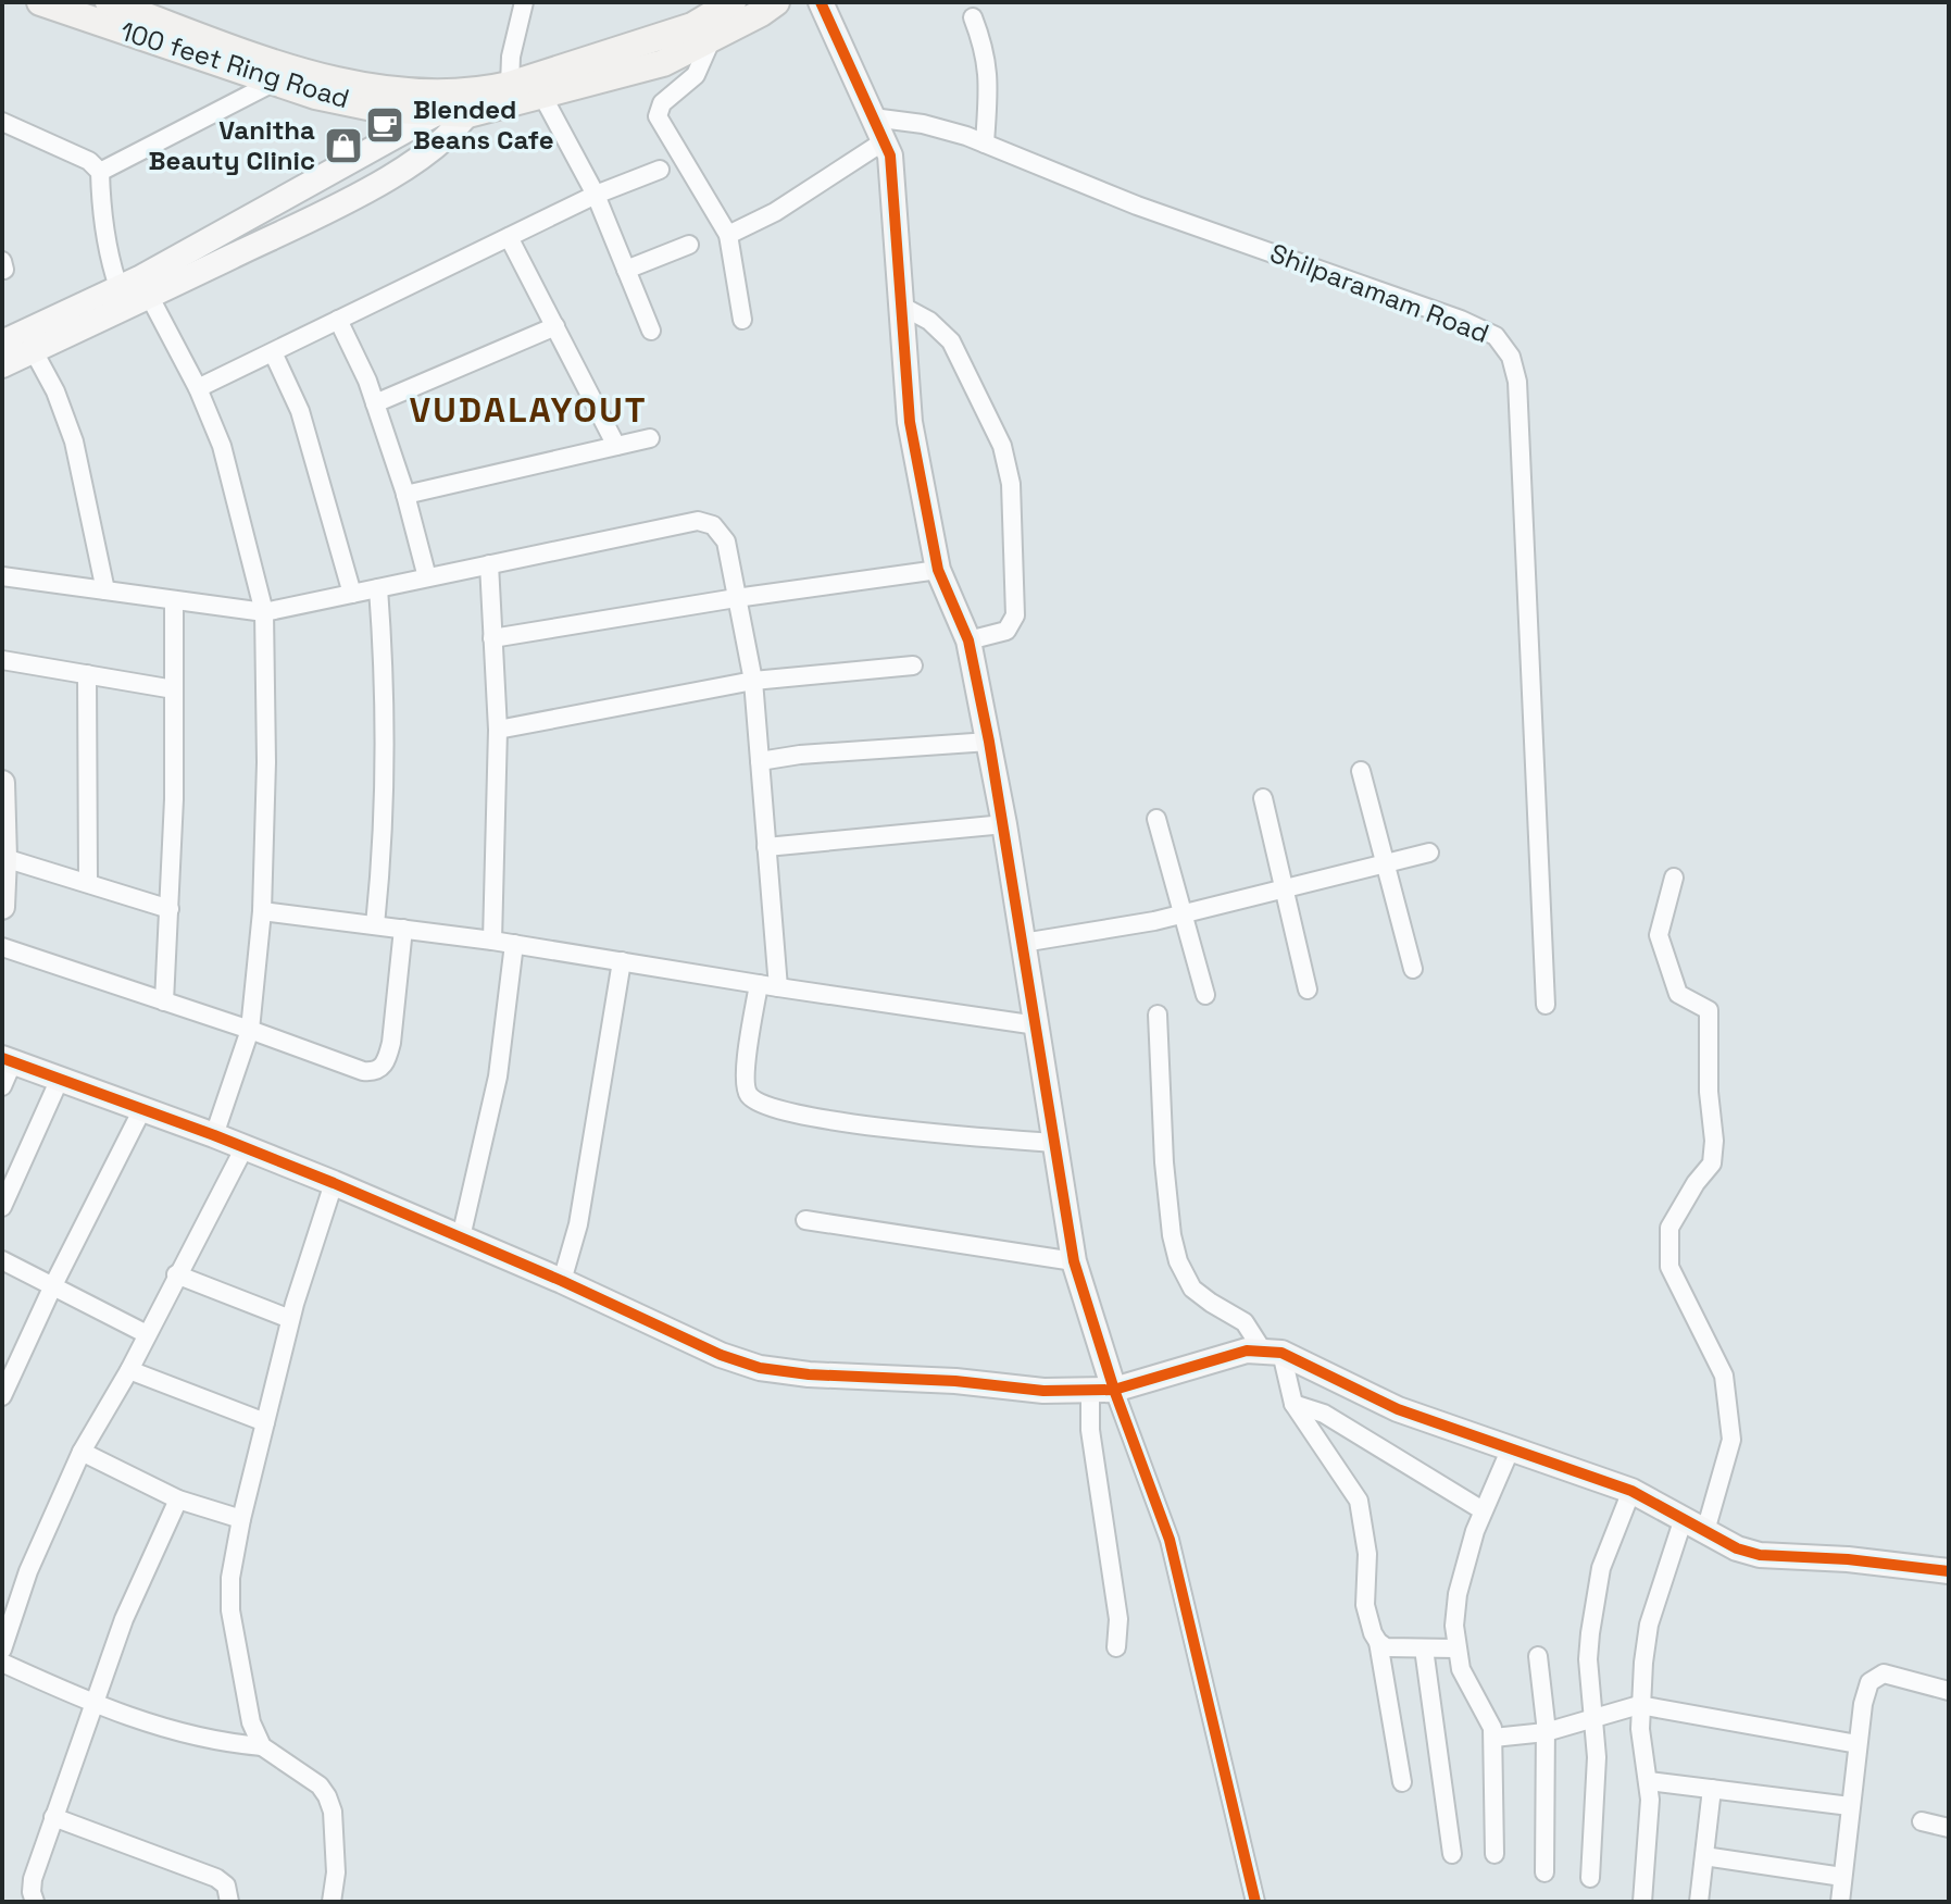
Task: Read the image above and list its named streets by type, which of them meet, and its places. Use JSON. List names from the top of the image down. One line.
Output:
{"streets":{"main road":["100 feet Ring Road"],"street":["Shilparamam Road"]},"districts":["VUDALAYOUT"],"places":{"cafe":["Blended Beans Cafe"],"shop":["Vanitha Beauty Clinic"]}}
